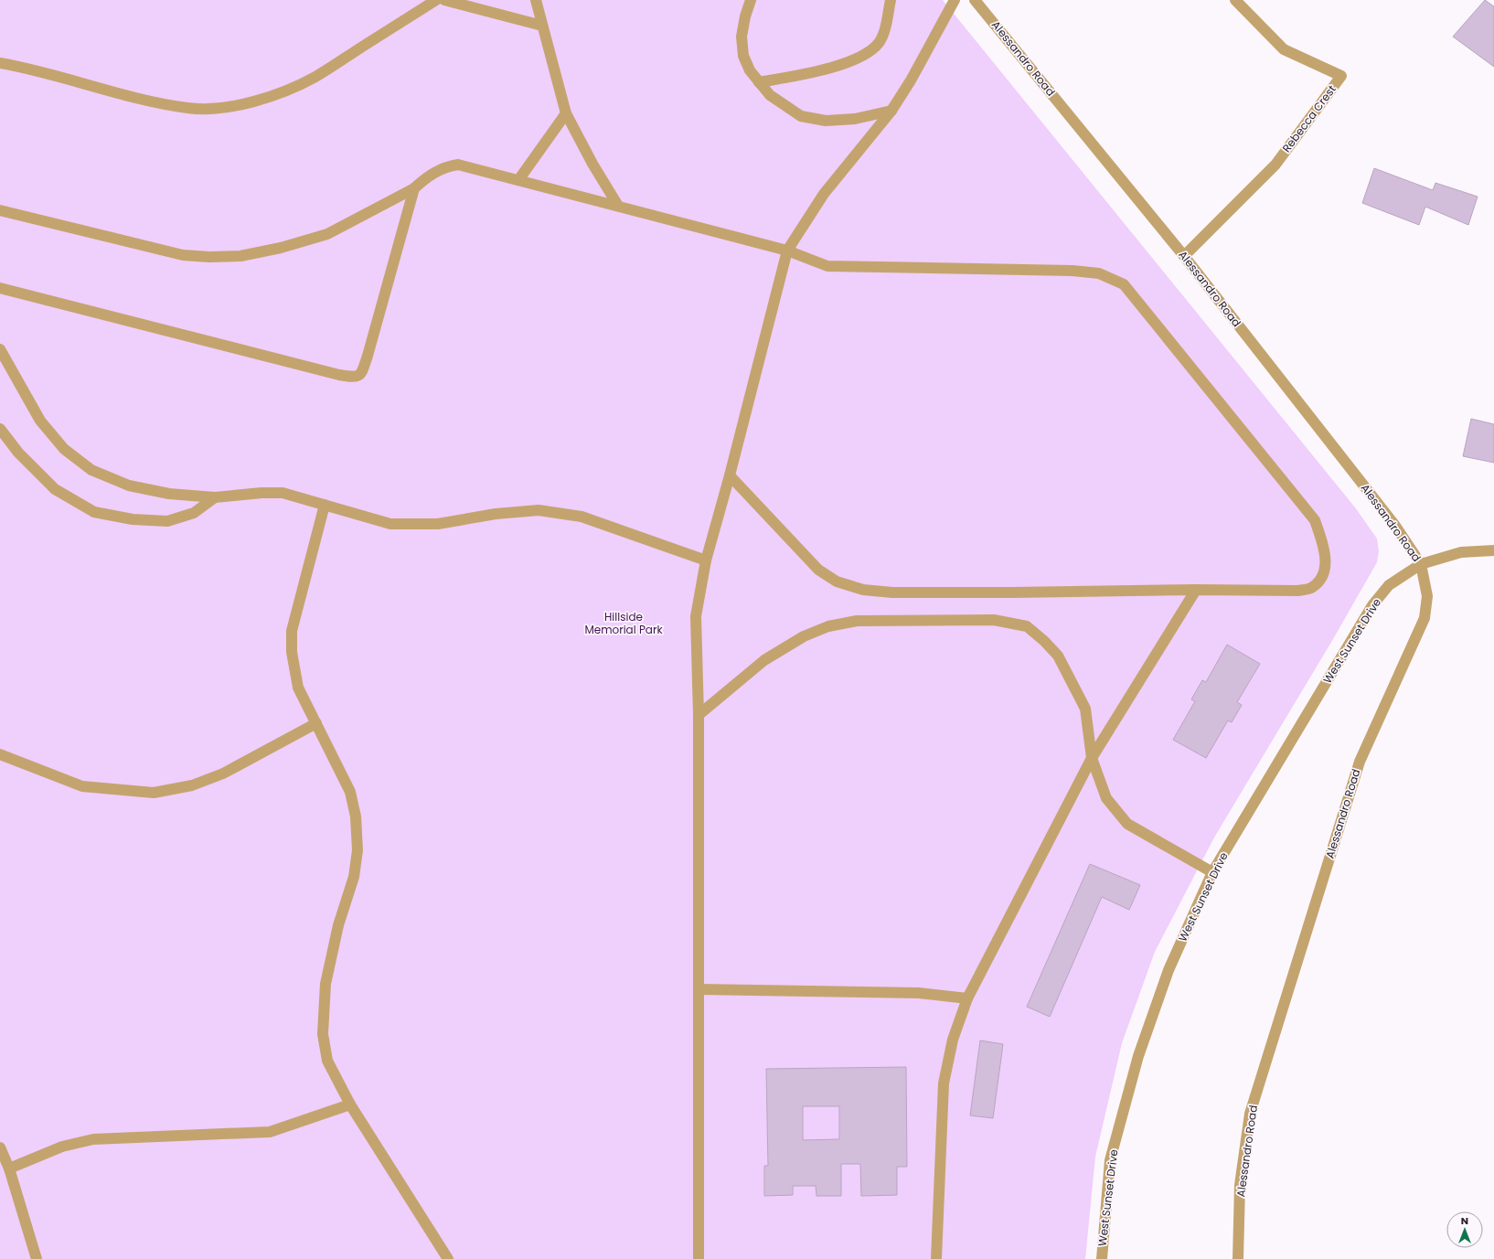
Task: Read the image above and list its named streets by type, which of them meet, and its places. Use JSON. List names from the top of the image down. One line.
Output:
{"streets":{"street":["Alessandro Road","Rebecca Crest","West Sunset Drive"]},"crossings":[["Alessandro Road","Rebecca Crest"],["Alessandro Road","West Sunset Drive"]],"parks":["Hillside Memorial Park"],"north":"top"}
